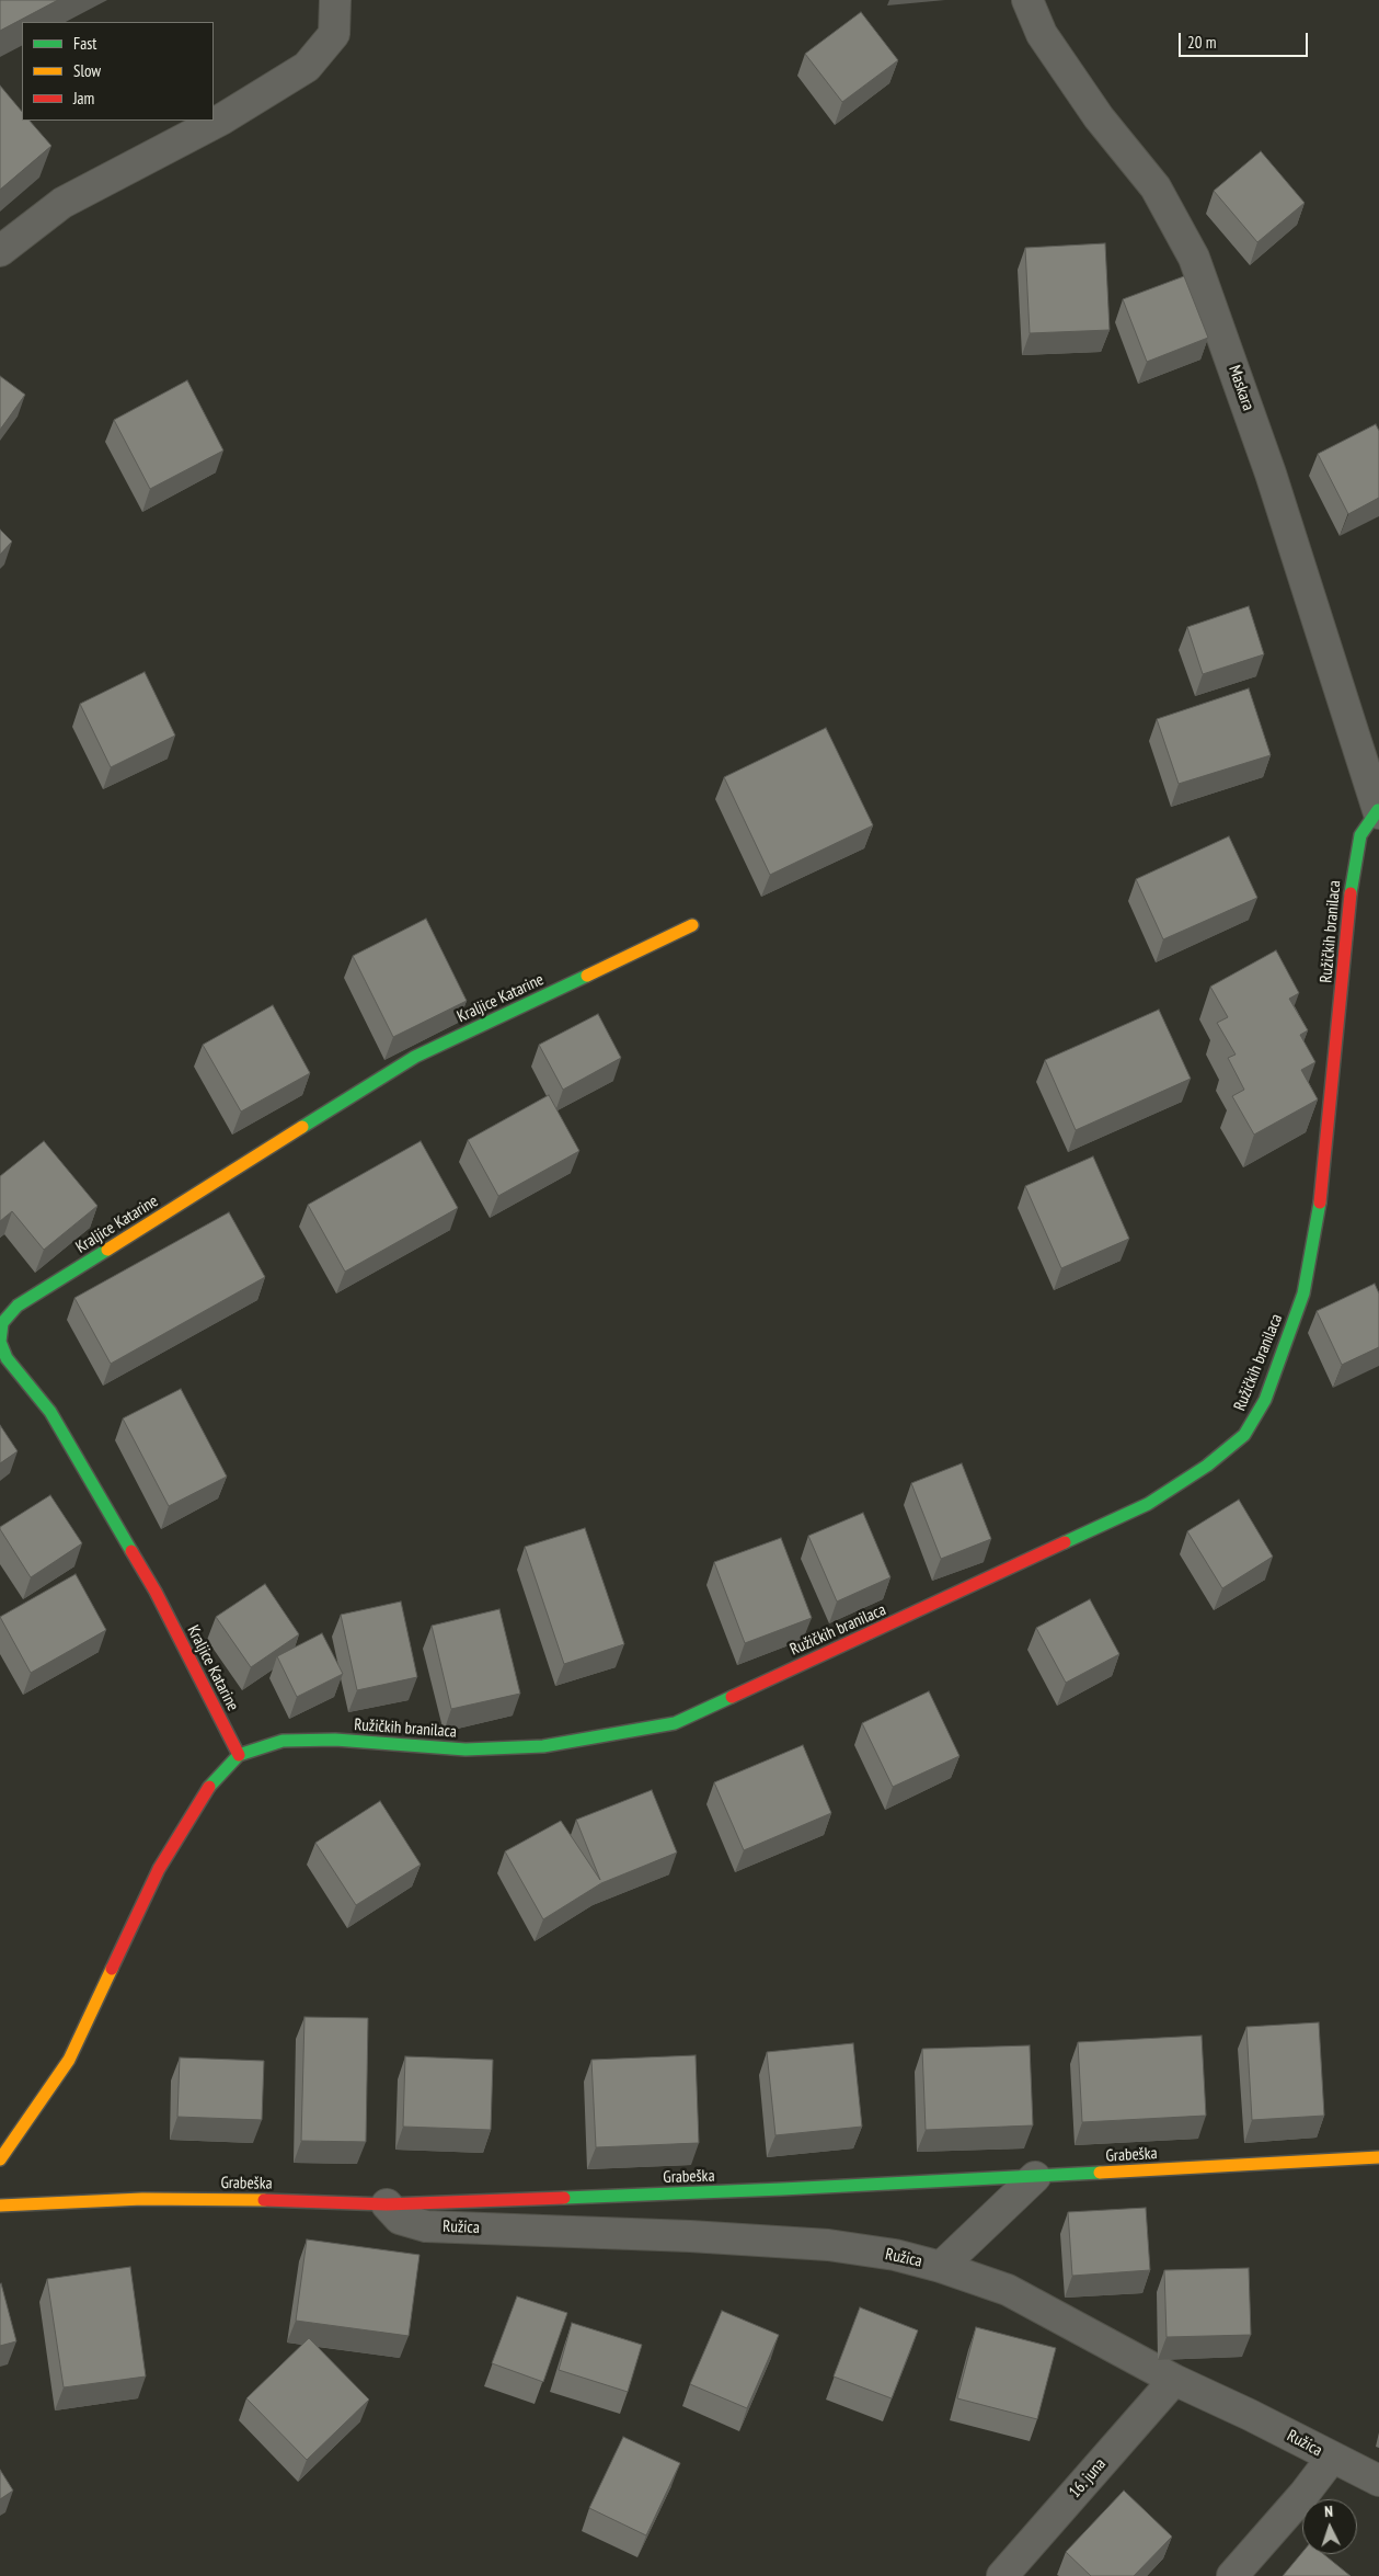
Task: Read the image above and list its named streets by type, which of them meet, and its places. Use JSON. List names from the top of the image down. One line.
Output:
{"streets":{"street":["Maskara","Ružičkih branilaca","Kraljice Katarine","Grabeška","Ružica","16. juna"]},"crossings":[["Maskara","Ružičkih branilaca"],["Ružičkih branilaca","Kraljice Katarine"],["Grabeška","Ružica"],["Ružica","16. juna"]],"legend":["Fast","Slow","Jam"],"scale_bar":"20 m","north":"top"}
